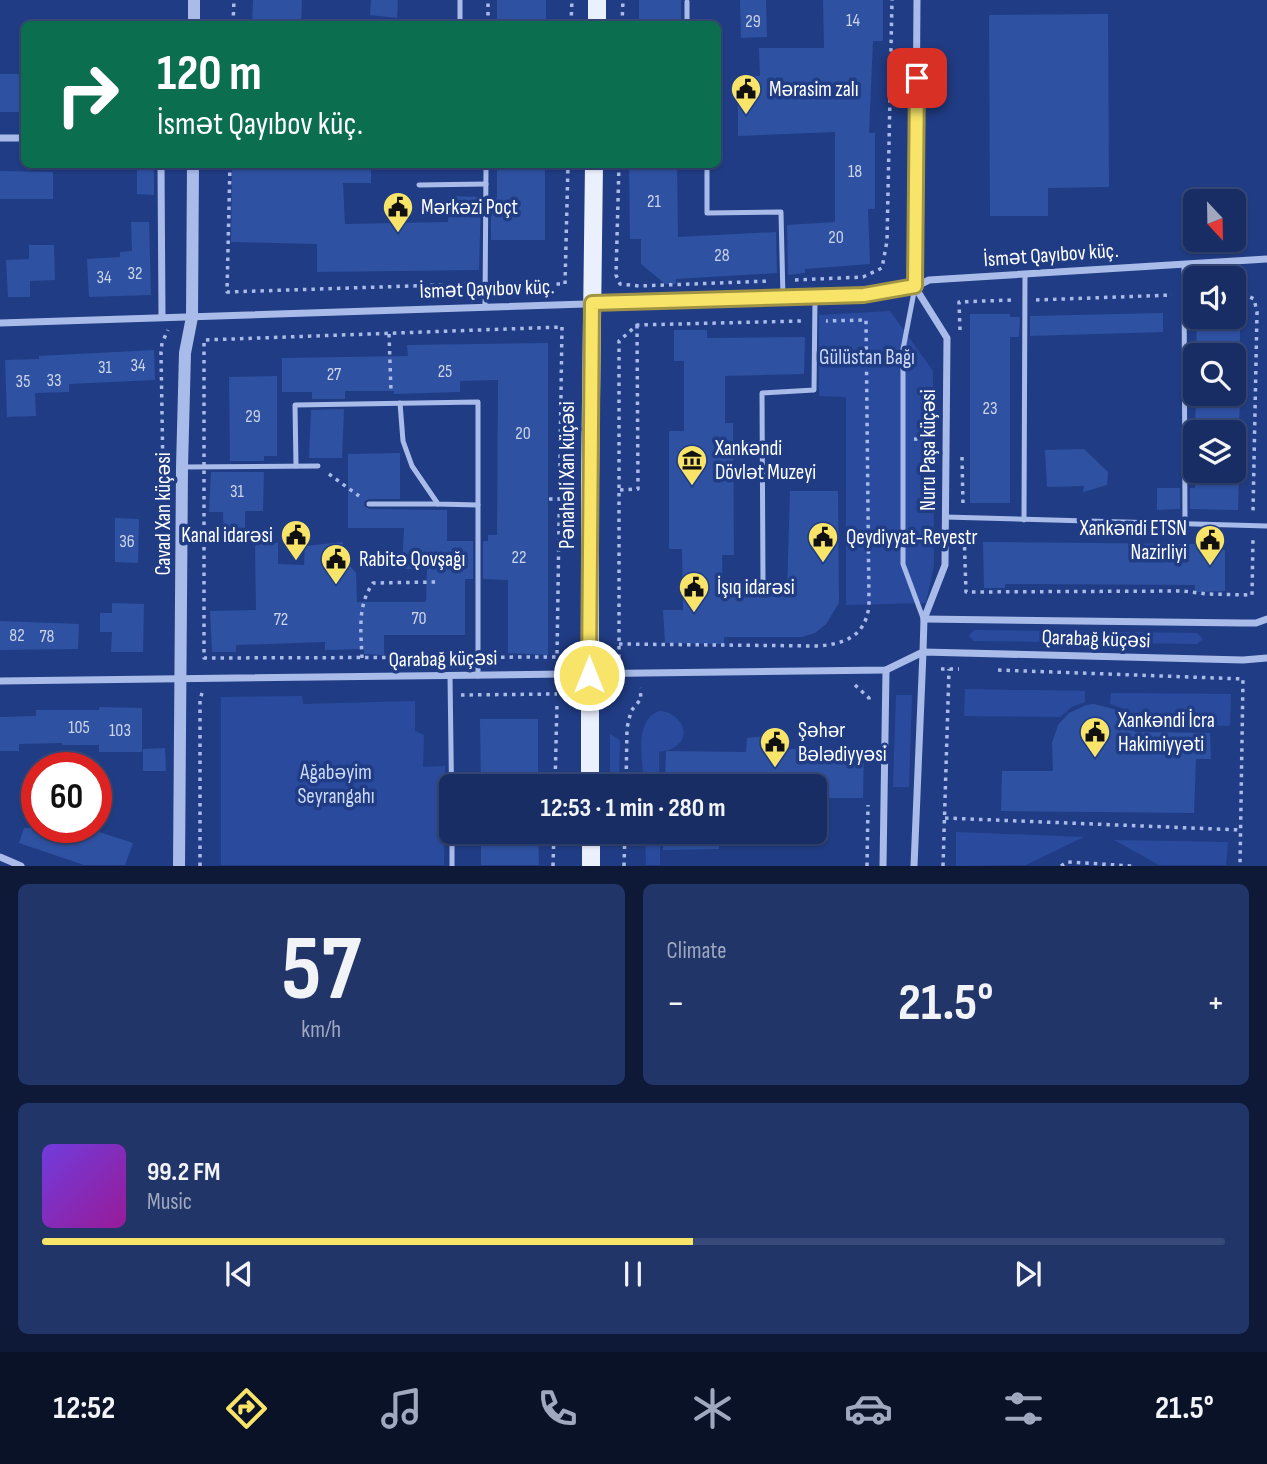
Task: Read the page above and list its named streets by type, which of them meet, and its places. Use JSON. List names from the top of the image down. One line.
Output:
{"streets":{"main road":["Pənahəli Xan küçəsi"],"street":["İsmət Qayıbov küç.","Nuru Paşa küçəsi","Cavad Xan küçəsi","Qarabağ küçəsi"]},"crossings":[["İsmət Qayıbov küç.","Nuru Paşa küçəsi"],["İsmət Qayıbov küç.","Pənahəli Xan küçəsi"],["İsmət Qayıbov küç.","Cavad Xan küçəsi"],["Nuru Paşa küçəsi","Qarabağ küçəsi"],["Pənahəli Xan küçəsi","Qarabağ küçəsi"],["Cavad Xan küçəsi","Qarabağ küçəsi"]],"parks":["Gülüstan Bağı","Ağabəyim Seyrangahı"],"places":{"public building":["Mərasim zalı","Mərkəzi Poçt","Kanal idarəsi","Qeydiyyat-Reyestr","Xankəndi ETSN Nazirliyi","Rabitə Qovşağı","İşıq idarəsi","Xankəndi İcra Hakimiyyəti","Şəhər Bələdiyyəsi"],"museum":["Xankəndi Dövlət Muzeyi"]},"house_numbers":["14","29","18","21","20","28","32","34","34","31","25","27","33","35","23","29","20","31","36","22","70","72","82","78","105","103"],"north":"bottom","page":{"turn":["120 m","İsmət Qayıbov küç."],"limit":"60","trip":"12:53 · 1 min · 280 m","tile":[["57","km/h"],"Climate"],"heat":["−","21.5°","+"],"song":["99.2 FM","Music"],"tabs":["12:52","21.5°"]}}
